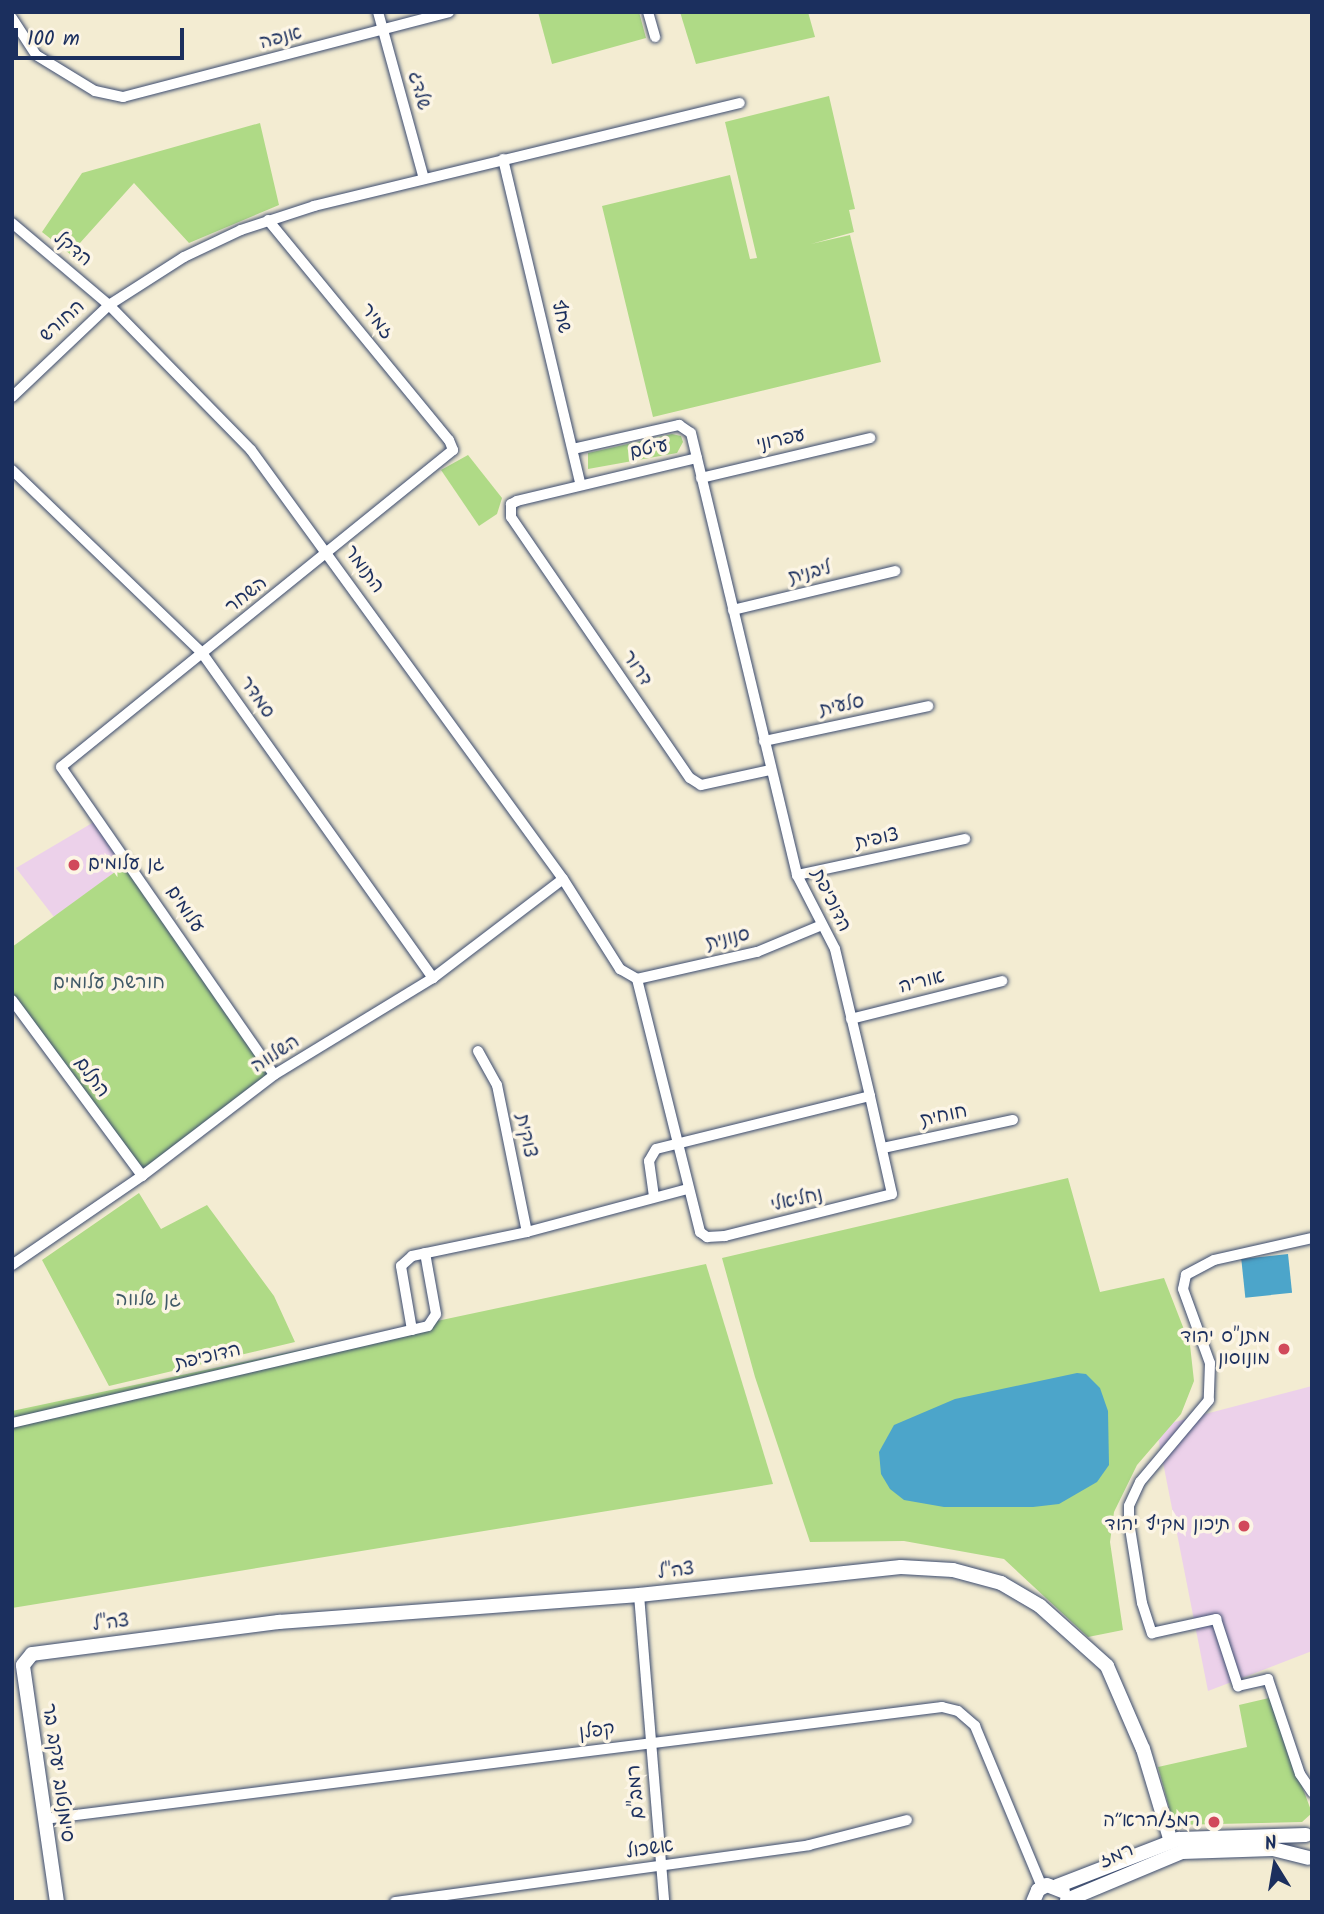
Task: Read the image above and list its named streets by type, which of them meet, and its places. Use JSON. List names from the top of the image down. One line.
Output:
{"streets":{"street":["אנפה","שלדג","הדקל","שחף","החורש","זמיר","עפרוני","עיטם","התומר","ליבנית","השחר","דרור","סמדר","סלעית","צופית","הדוכיפת","עלומים","סנונית","אוריה","השלווה","התלם","חוחית","צוקית","נחליאלי","צה\"ל","קפלן","סימנטוב יעקב בר","רמב\"ם","אשכול","רמז"]},"crossings":[["אנפה","שלדג"],["שלדג","החורש"],["הדקל","החורש"],["הדקל","התומר"],["שחף","החורש"],["שחף","עיטם"],["החורש","זמיר"],["החורש","התומר"],["זמיר","השחר"],["עפרוני","הדוכיפת"],["עיטם","דרור"],["עיטם","הדוכיפת"],["התומר","השחר"],["התומר","סנונית"],["התומר","השלווה"],["ליבנית","הדוכיפת"],["השחר","סמדר"],["השחר","עלומים"],["דרור","הדוכיפת"],["סמדר","השלווה"],["סלעית","הדוכיפת"],["צופית","הדוכיפת"],["הדוכיפת","סנונית"],["הדוכיפת","אוריה"],["הדוכיפת","חוחית"],["הדוכיפת","נחליאלי"],["עלומים","השלווה"],["השלווה","התלם"],["צה\"ל","סימנטוב יעקב בר"],["צה\"ל","רמב\"ם"],["צה\"ל","רמז"],["קפלן","סימנטוב יעקב בר"],["קפלן","רמב\"ם"],["קפלן","רמז"],["רמב\"ם","אשכול"]],"parks":["חורשת עלומים","גן שלווה"],"places":["גן עלומים","מתנ\"ס יהוד מונוסון","תיכון מקיף יהוד","רמז/הרא״ה"],"scale_bar":"100 m","north":"top"}
